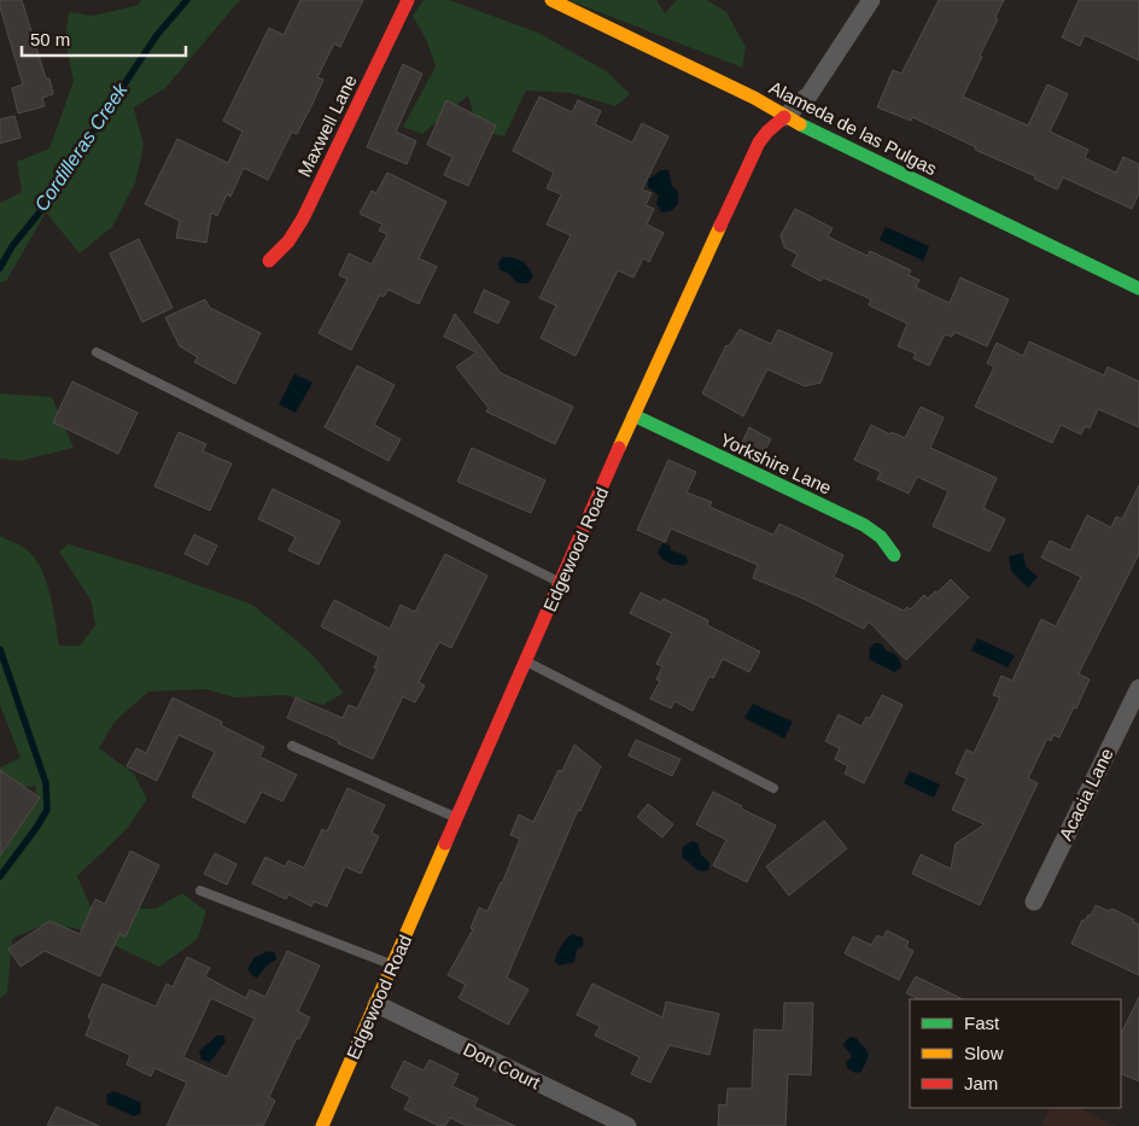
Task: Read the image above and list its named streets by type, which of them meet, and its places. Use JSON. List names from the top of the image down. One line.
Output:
{"streets":{"main road":["Maxwell Lane","Alameda de las Pulgas","Yorkshire Lane","Edgewood Road"],"street":["Acacia Lane","Don Court"]},"crossings":[["Alameda de las Pulgas","Edgewood Road"],["Yorkshire Lane","Edgewood Road"],["Edgewood Road","Don Court"]],"water":["Cordilleras Creek"],"legend":["Fast","Slow","Jam"],"scale_bar":"50 m"}
